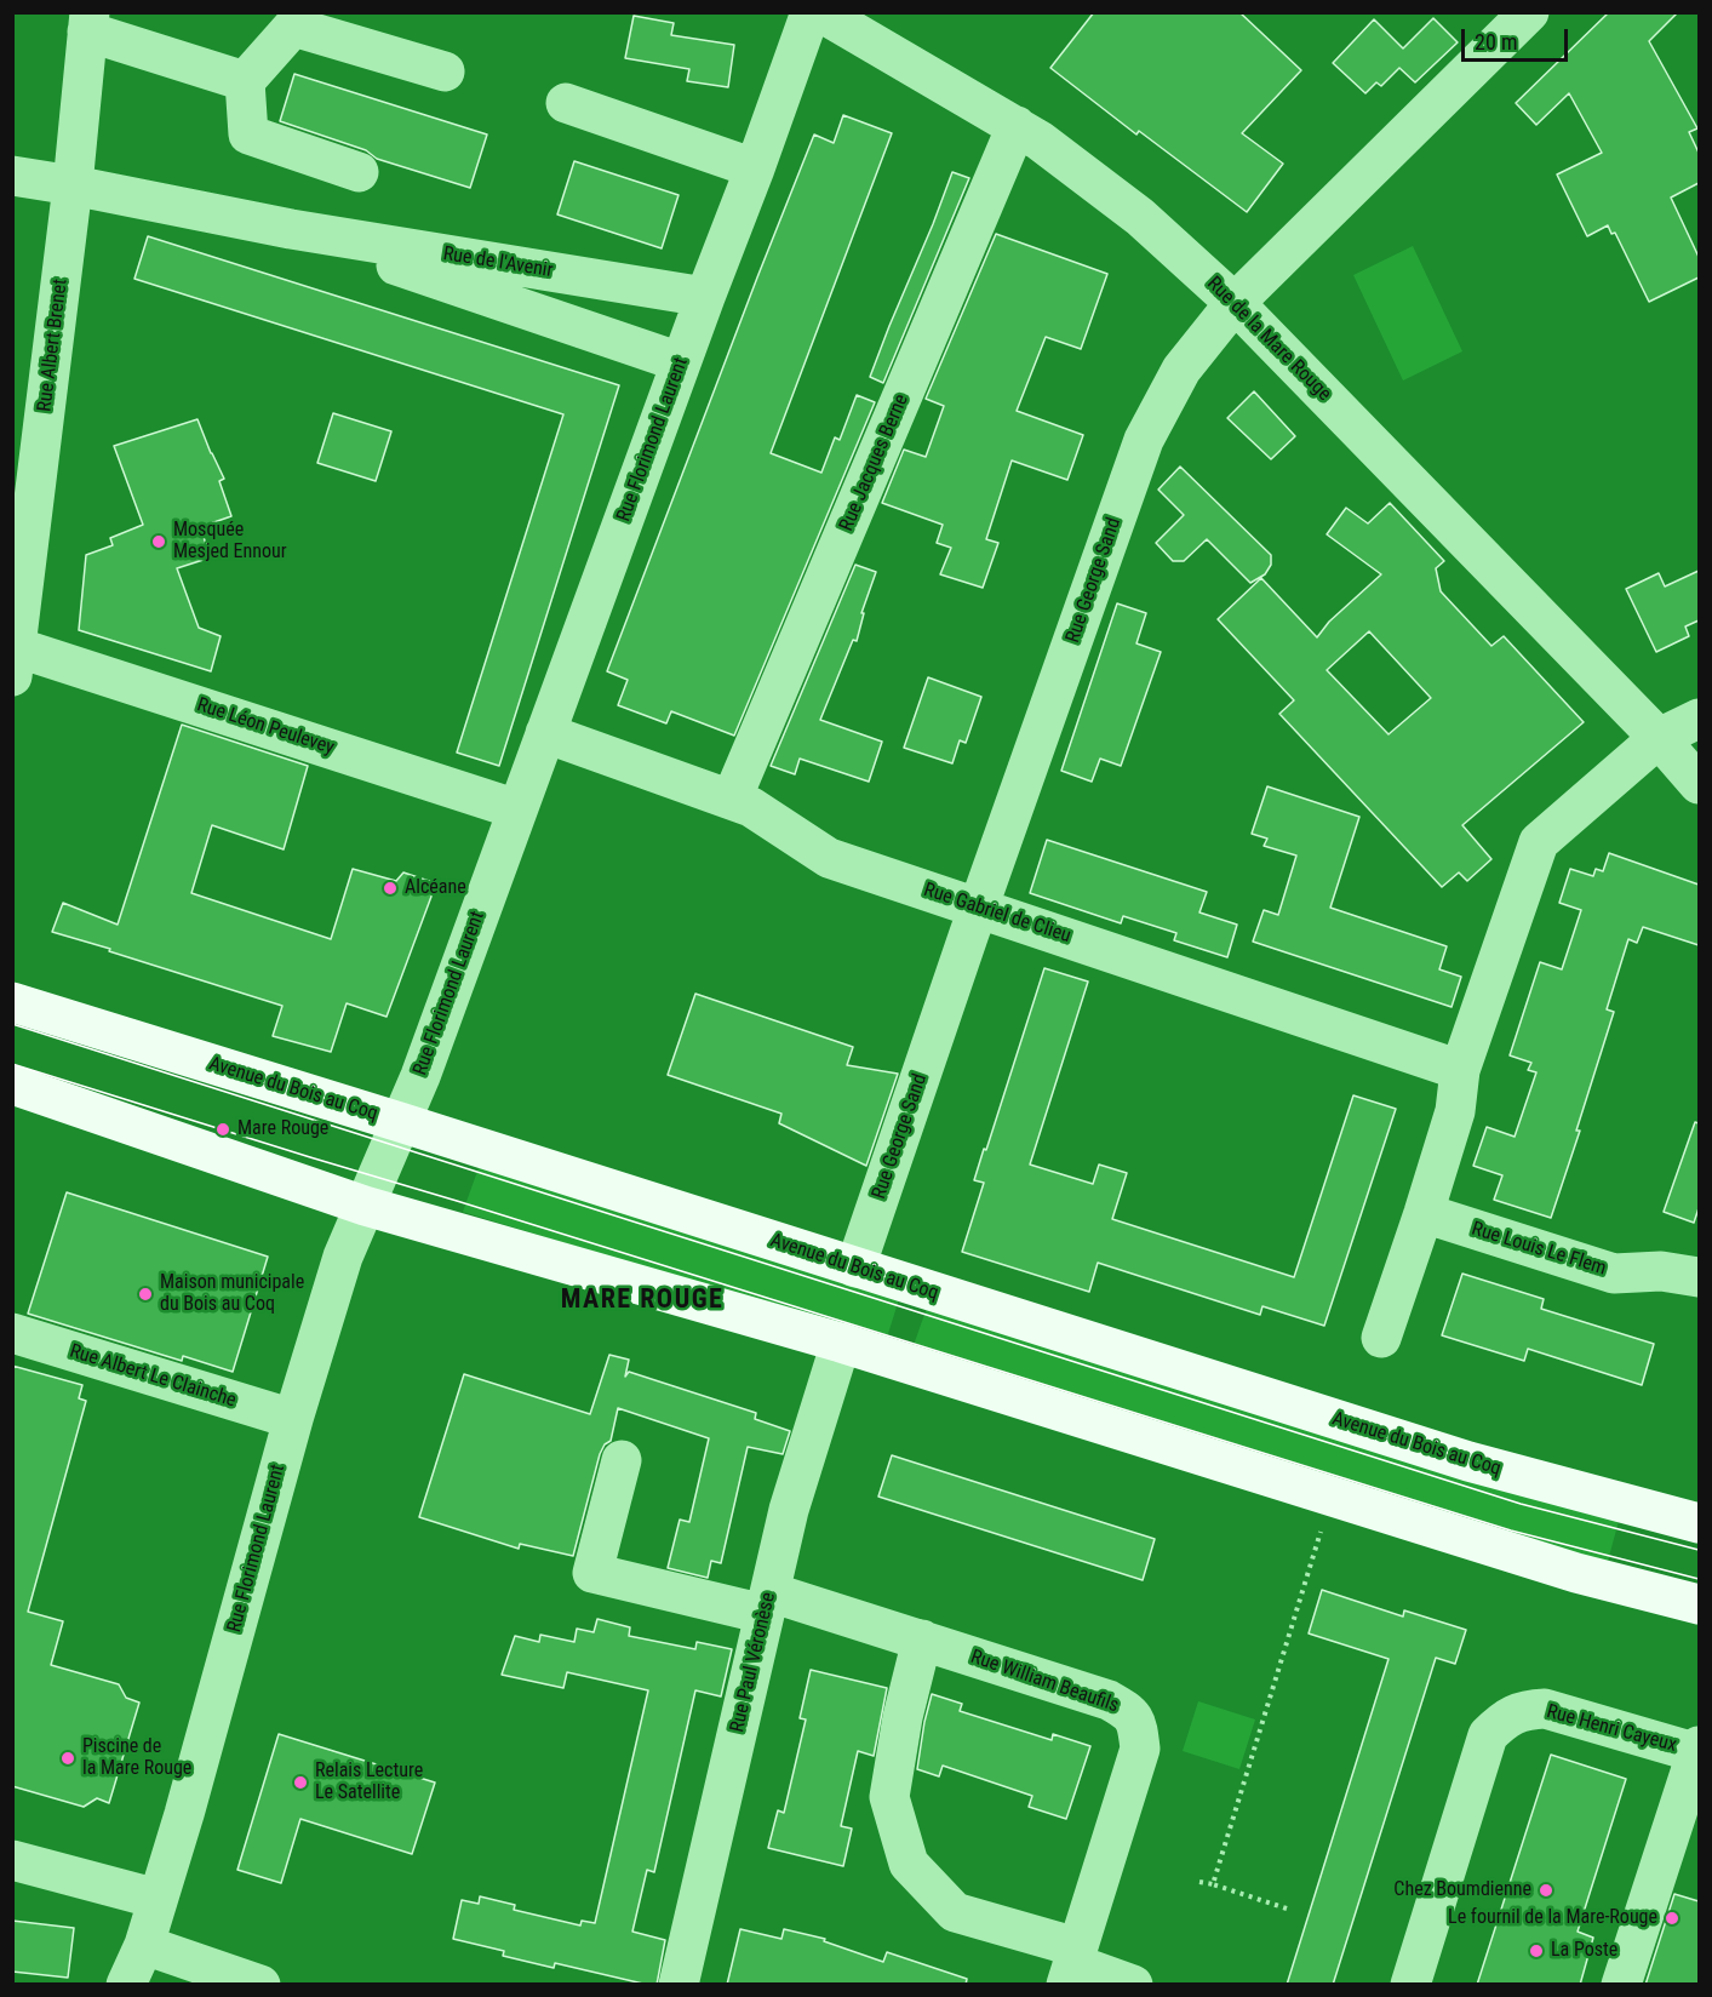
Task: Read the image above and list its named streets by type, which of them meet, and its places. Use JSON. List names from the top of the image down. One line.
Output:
{"streets":{"main road":["Avenue du Bois au Coq"],"street":["Rue de l'Avenir","Rue de la Mare Rouge","Rue Albert Brenet","Rue Florimond Laurent","Rue Jacques Berne","Rue George Sand","Rue Léon Peulevey","Rue Gabriel de Clieu","Rue Louis Le Flem","Rue Albert Le Clainche","Rue Paul Véronèse","Rue William Beaufils","Rue Henri Cayeux"]},"crossings":[["Rue de l'Avenir","Rue Albert Brenet"],["Rue de l'Avenir","Rue Florimond Laurent"],["Rue de la Mare Rouge","Rue Jacques Berne"],["Rue de la Mare Rouge","Rue George Sand"],["Rue Albert Brenet","Rue Léon Peulevey"],["Rue Florimond Laurent","Rue Léon Peulevey"],["Rue Florimond Laurent","Rue Gabriel de Clieu"],["Rue Florimond Laurent","Avenue du Bois au Coq"],["Rue Florimond Laurent","Rue Albert Le Clainche"],["Rue Jacques Berne","Rue Gabriel de Clieu"],["Rue George Sand","Rue Gabriel de Clieu"],["Rue George Sand","Avenue du Bois au Coq"],["Rue Paul Véronèse","Rue William Beaufils"]],"districts":["MARE ROUGE"],"places":["Mosquée Mesjed Ennour","Alcéane","Mare Rouge","Maison municipale du Bois au Coq","Piscine de la Mare Rouge","Relais Lecture Le Satellite","Chez Boumdienne","Le fournil de la Mare-Rouge","La Poste"],"scale_bar":"20 m"}
